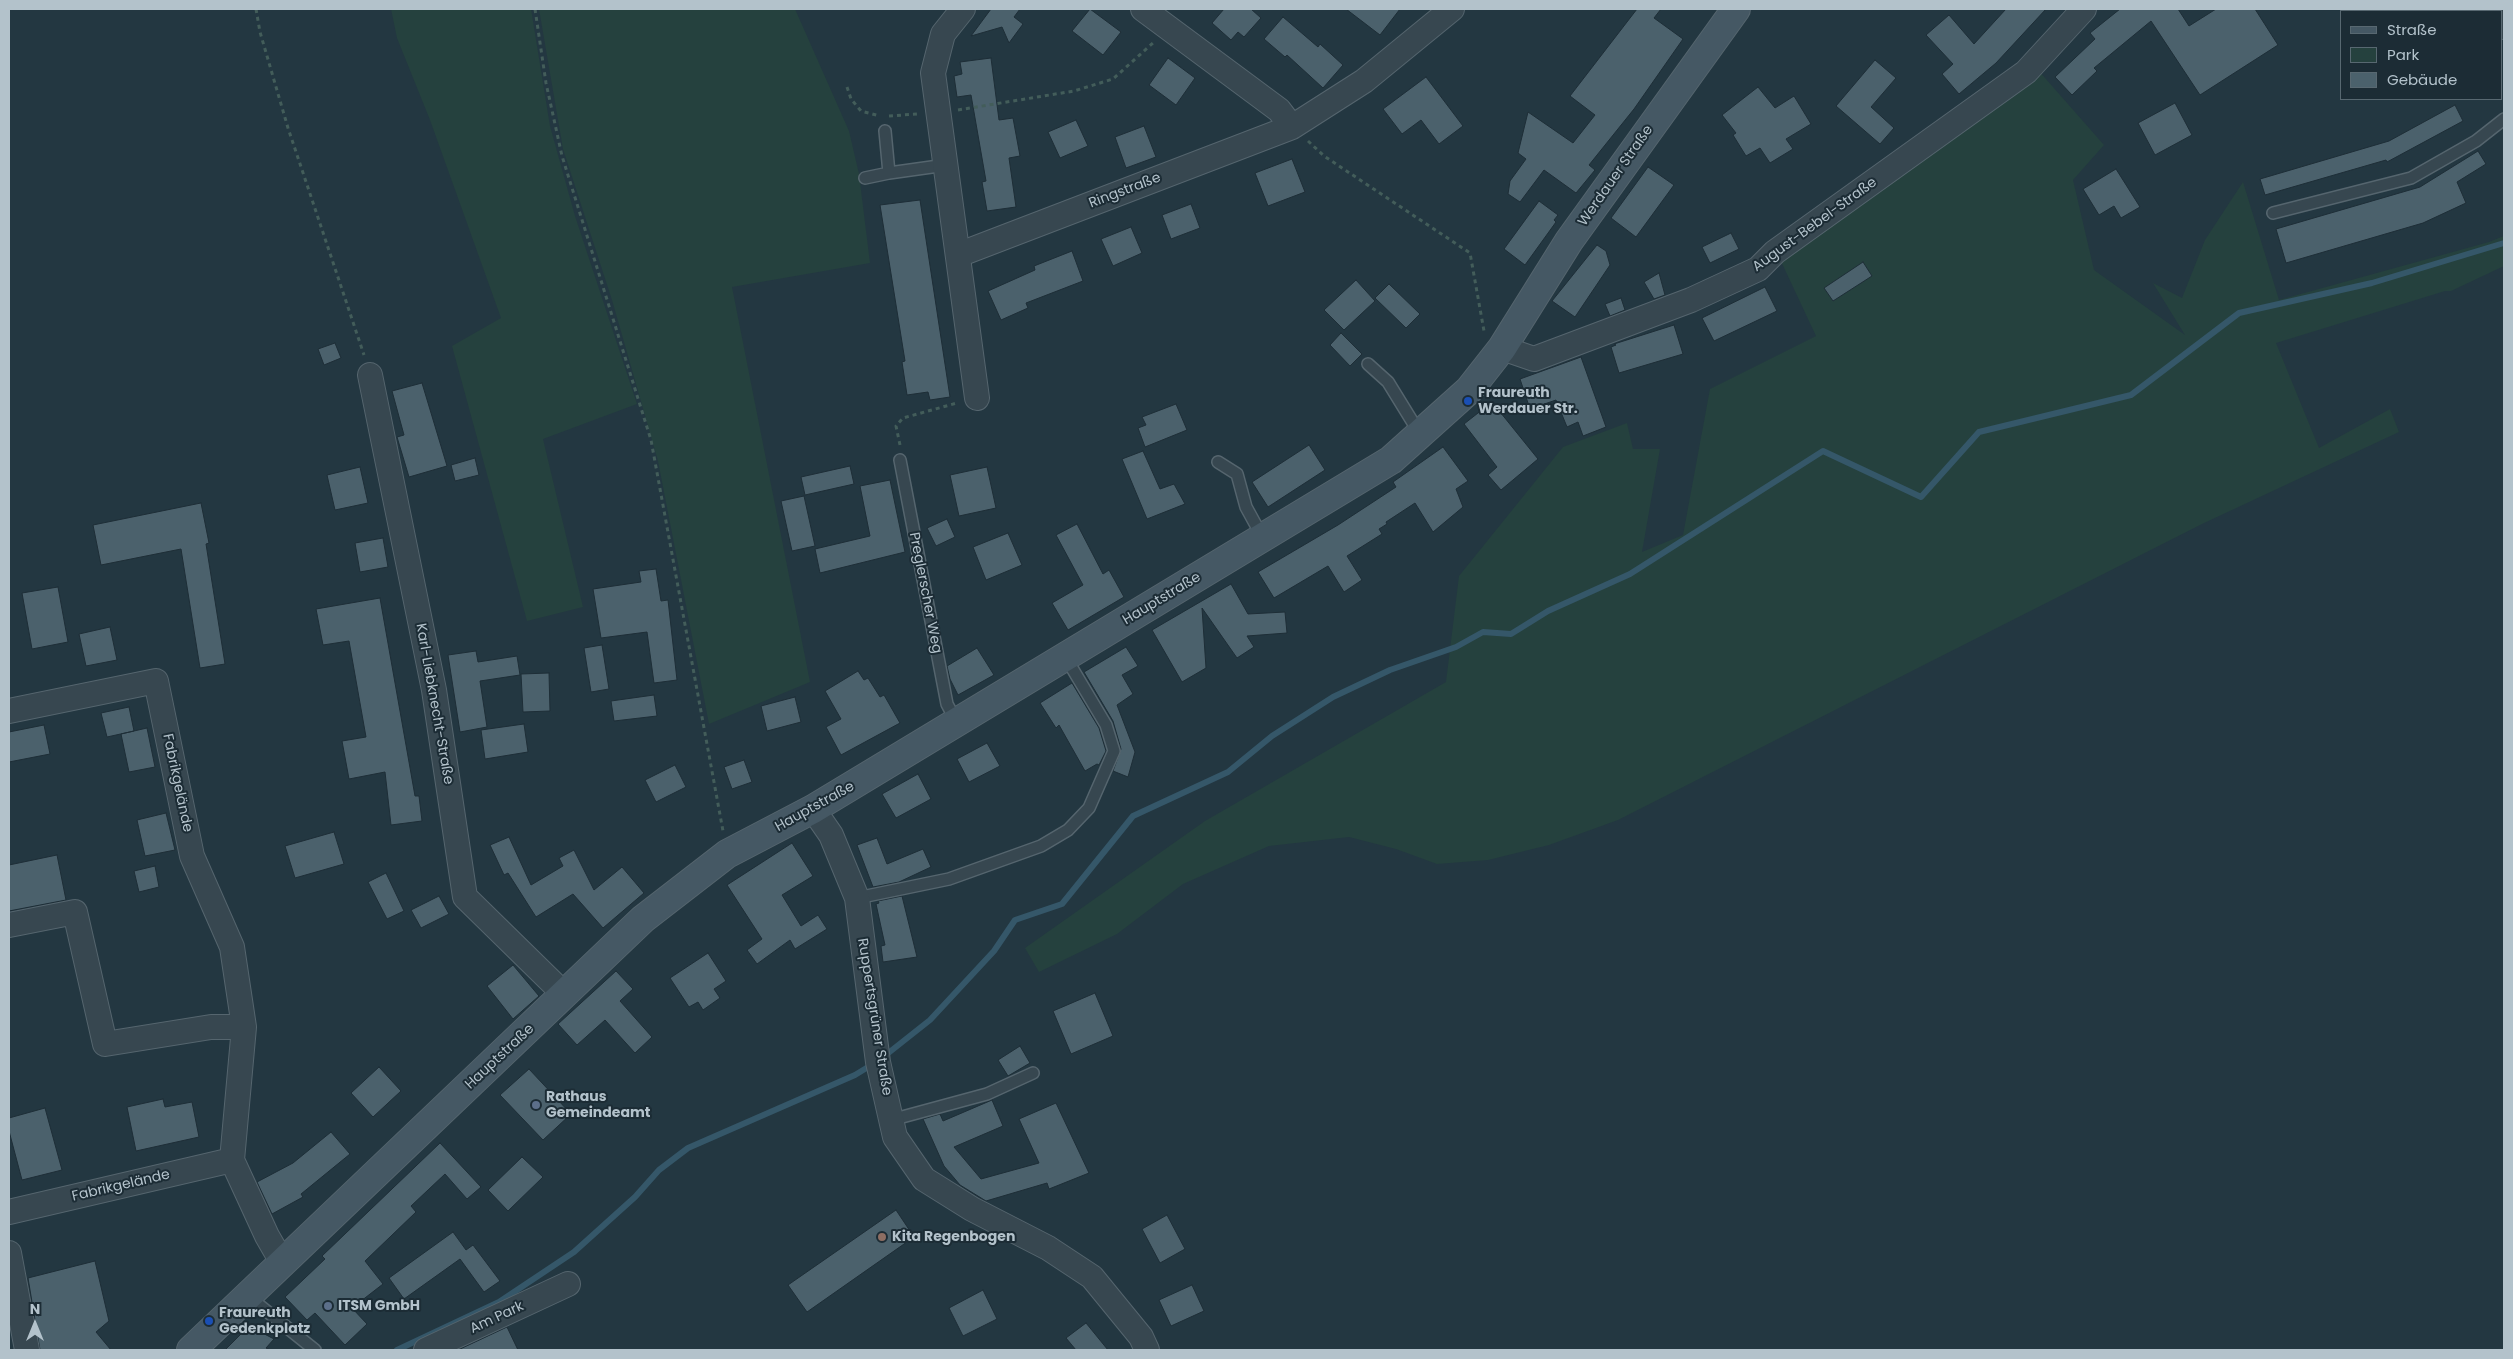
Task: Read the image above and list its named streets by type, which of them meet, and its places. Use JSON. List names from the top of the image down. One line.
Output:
{"streets":{"main road":["Werdauer Straße","Hauptstraße"],"street":["Ringstraße","August-Bebel-Straße","Karl-Liebknecht-Straße","Fabrikgelände","Ruppertsgrüner Straße","Am Park"],"lane":["Preglerscher Weg"]},"crossings":[["Werdauer Straße","August-Bebel-Straße"],["Werdauer Straße","Hauptstraße"],["August-Bebel-Straße","Hauptstraße"],["Preglerscher Weg","Hauptstraße"],["Hauptstraße","Karl-Liebknecht-Straße"],["Hauptstraße","Fabrikgelände"],["Hauptstraße","Ruppertsgrüner Straße"]],"places":["Fraureuth Werdauer Str.","Rathaus Gemeindeamt","Kita Regenbogen","ITSM GmbH","Fraureuth Gedenkplatz"],"legend":["Straße","Park","Gebäude"],"north":"top"}
